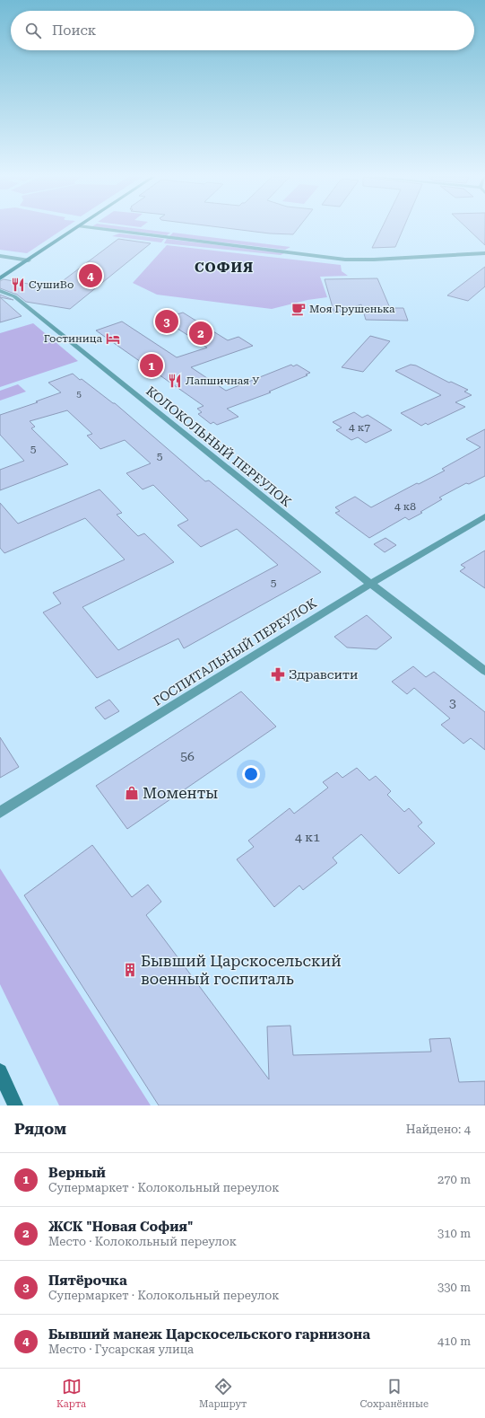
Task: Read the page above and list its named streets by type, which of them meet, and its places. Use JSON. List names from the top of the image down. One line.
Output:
{"streets":{"street":["КОЛОКОЛЬНЫЙ ПЕРЕУЛОК","ГОСПИТАЛЬНЫЙ ПЕРЕУЛОК"]},"crossings":[["КОЛОКОЛЬНЫЙ ПЕРЕУЛОК","ГОСПИТАЛЬНЫЙ ПЕРЕУЛОК"]],"districts":["СОФИЯ"],"places":{"restaurant":["СушиВо","Лапшичная У"],"cafe":["Моя Грушенька"],"hotel":["Гостиница"],"pharmacy":["Здравсити"],"shop":["Моменты"],"building":["Бывший Царскосельский военный госпиталь"]},"house_numbers":["5","4 к7","5","5","4 к8","5","3","56","4 к1"],"page":{"search":"Поиск","pins":["4","3","2","1"],"heading":["Рядом","Найдено: 4"],"list":[{"mark":"1","name":"Верный","note":"Супермаркет · Колокольный переулок","value":"270 m"},{"mark":"2","name":"ЖСК \"Новая София\"","note":"Место · Колокольный переулок","value":"310 m"},{"mark":"3","name":"Пятёрочка","note":"Супермаркет · Колокольный переулок","value":"330 m"},{"mark":"4","name":"Бывший манеж Царскосельского гарнизона","note":"Место · Гусарская улица","value":"410 m"}],"nav":["Карта","Маршрут","Сохранённые"]}}
